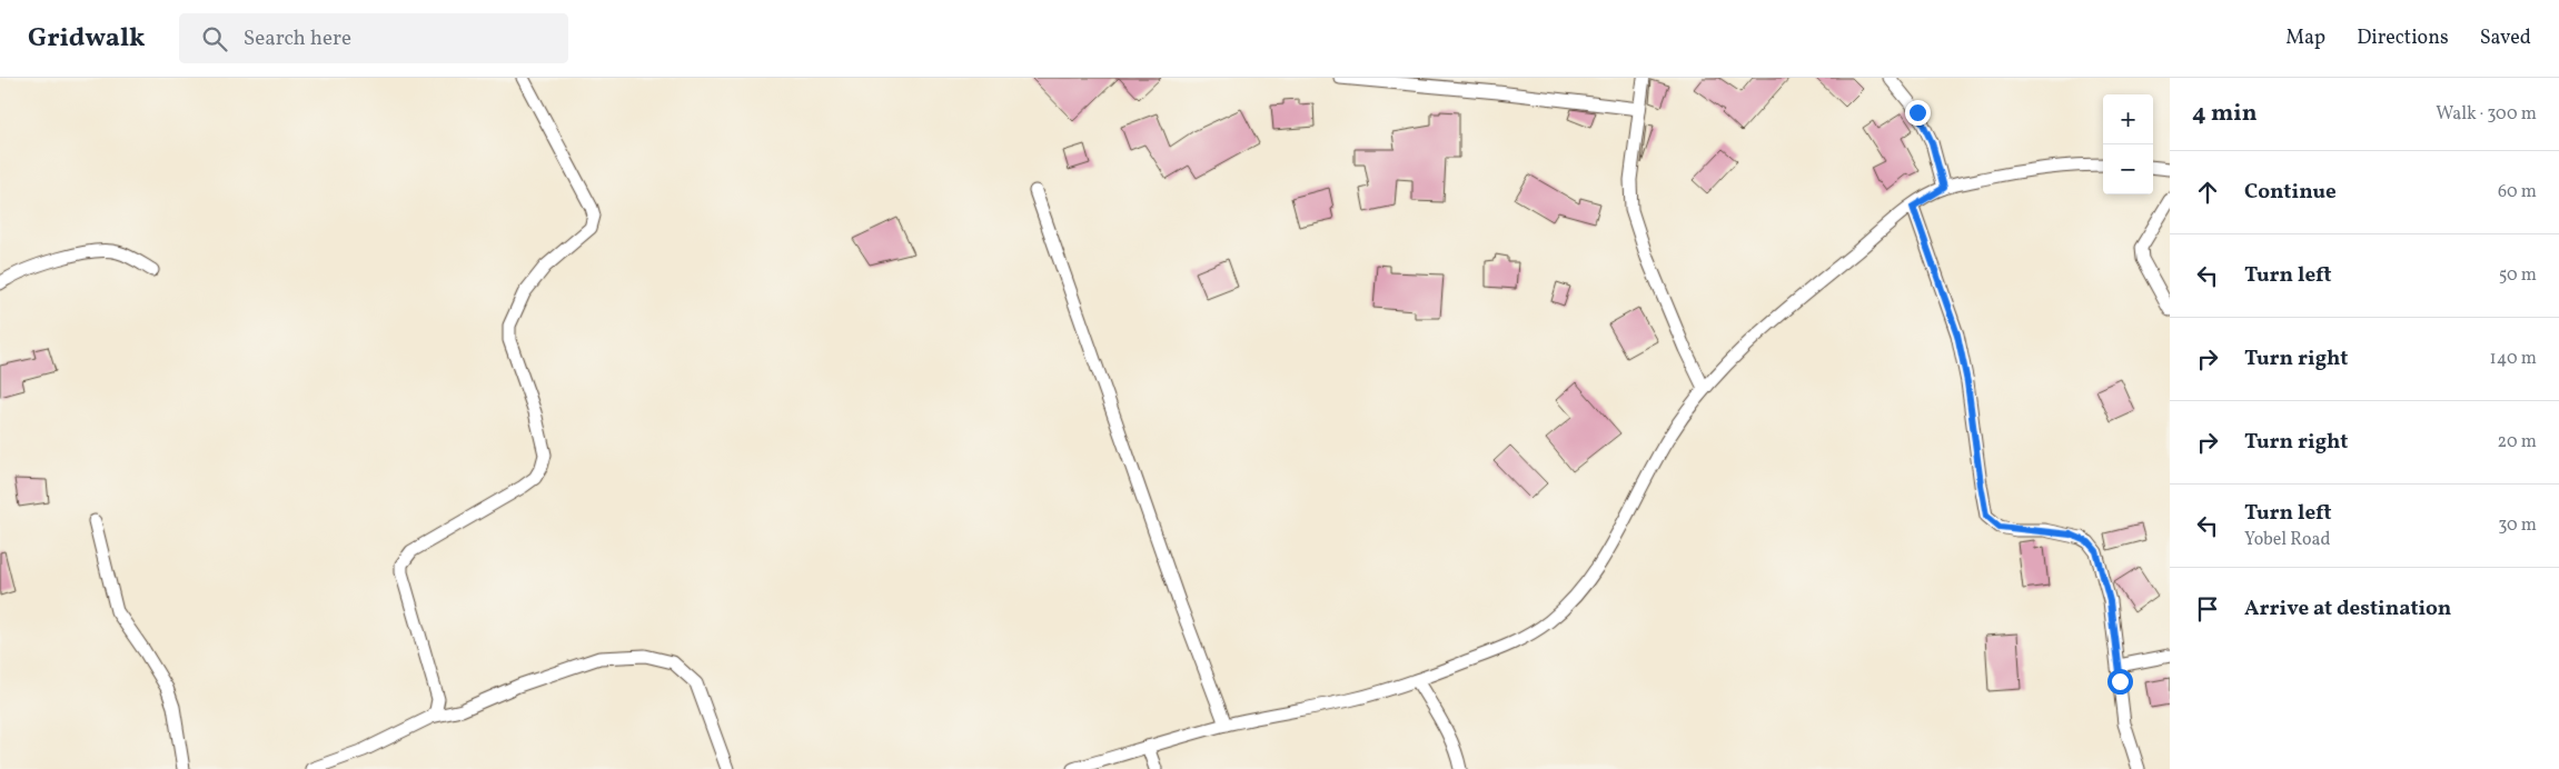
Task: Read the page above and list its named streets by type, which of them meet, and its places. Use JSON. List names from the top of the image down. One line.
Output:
{"page":{"header":"Gridwalk","search":"Search here","nav":["Map","Directions","Saved"],"heading":["4 min","Walk · 300 m"],"map_buttons":["+","−"],"list":[["Continue","60 m"],["Turn left","50 m"],["Turn right","140 m"],["Turn right","20 m"],["Turn left","Yobel Road","30 m"],"Arrive at destination"]}}
